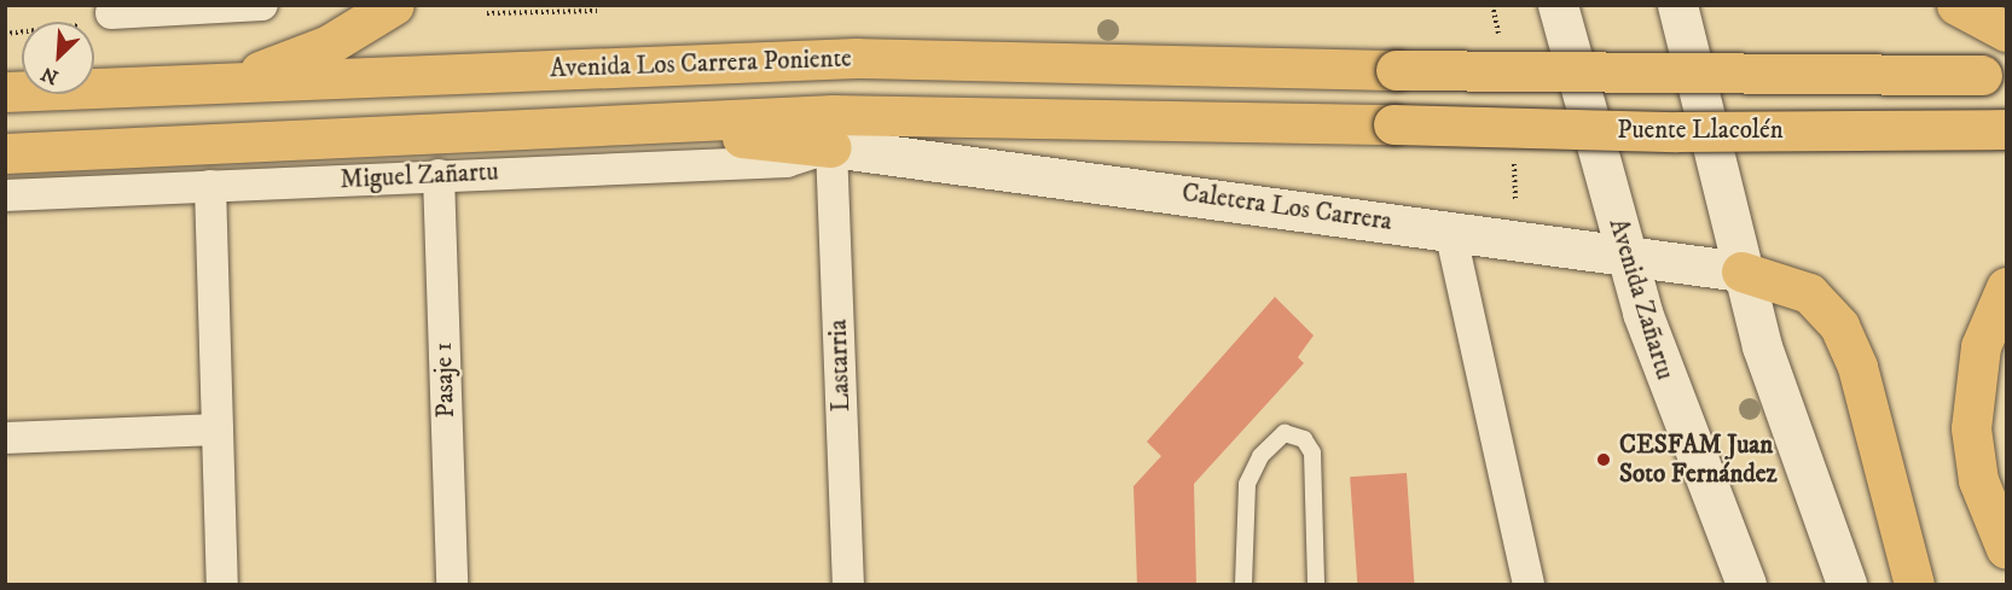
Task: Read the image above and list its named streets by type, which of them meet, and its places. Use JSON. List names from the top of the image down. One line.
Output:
{"streets":{"main road":["Avenida Los Carrera Poniente","Puente Llacolén"],"street":["Miguel Zañartu","Caletera Los Carrera","Avenida Zañartu","Lastarria","Pasaje 1"]},"crossings":[["Miguel Zañartu","Caletera Los Carrera"],["Miguel Zañartu","Lastarria"],["Miguel Zañartu","Pasaje 1"],["Caletera Los Carrera","Avenida Zañartu"],["Caletera Los Carrera","Lastarria"]],"places":["CESFAM Juan Soto Fernández"],"north":"bottom left"}
